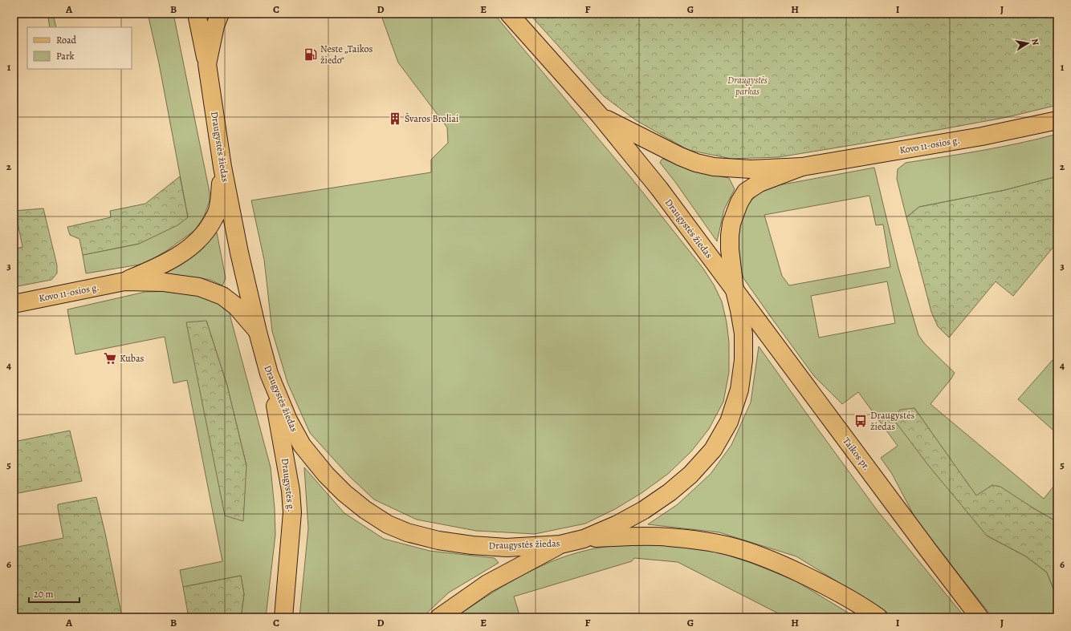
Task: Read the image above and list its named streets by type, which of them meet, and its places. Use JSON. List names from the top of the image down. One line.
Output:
{"streets":{"main road":["Kovo 11-osios g.","Draugystės žiedas","Taikos pr.","Draugystės g."]},"crossings":[["Kovo 11-osios g.","Draugystės žiedas"],["Kovo 11-osios g.","Taikos pr."],["Draugystės žiedas","Taikos pr."],["Draugystės žiedas","Draugystės g."]],"parks":["Draugystės parkas"],"places":{"fuel station":["Neste „Taikos žiedo“"],"building":["Švaros Broliai"],"supermarket":["Kubas"],"bus stop":["Draugystės žiedas"]},"legend":["Road","Park"],"scale_bar":"20 m","north":"right","grid":{"columns":["A","B","C","D","E","F","G","H","I","J"],"rows":["1","2","3","4","5","6"]}}
